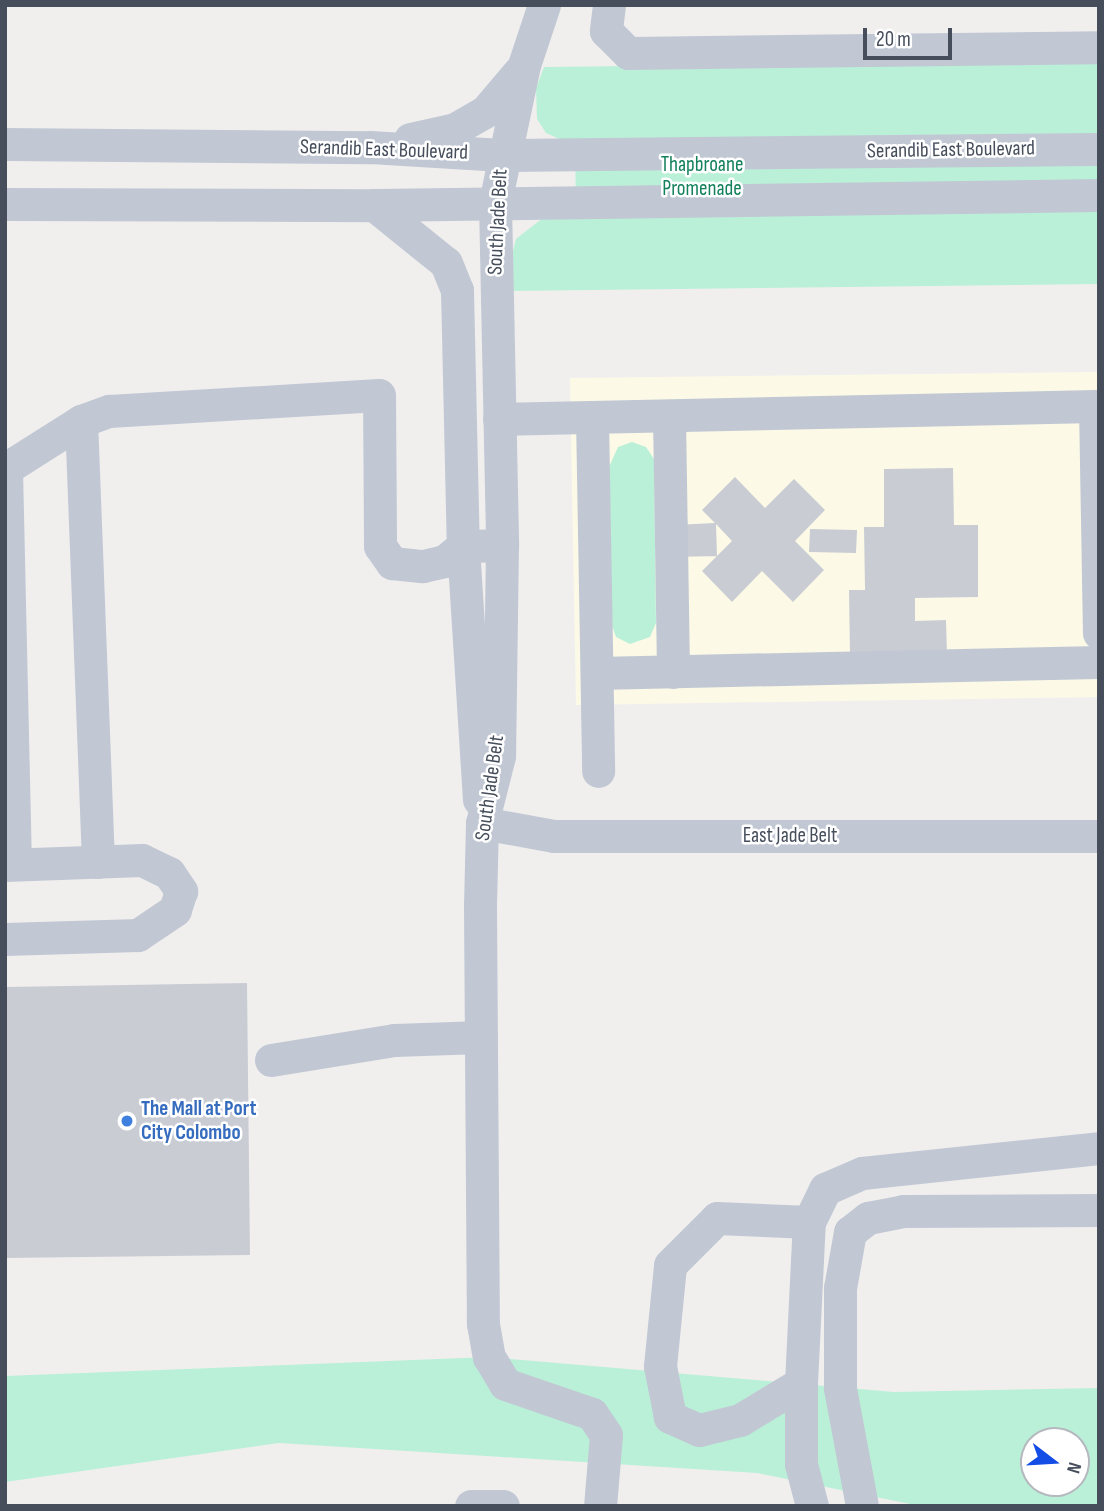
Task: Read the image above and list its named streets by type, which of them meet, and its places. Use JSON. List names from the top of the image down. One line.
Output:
{"streets":{"street":["Serandib East Boulevard","South Jade Belt","East Jade Belt"]},"crossings":[["Serandib East Boulevard","South Jade Belt"],["South Jade Belt","East Jade Belt"]],"parks":["Thapbroane Promenade"],"places":["The Mall at Port City Colombo"],"scale_bar":"20 m","north":"right"}
